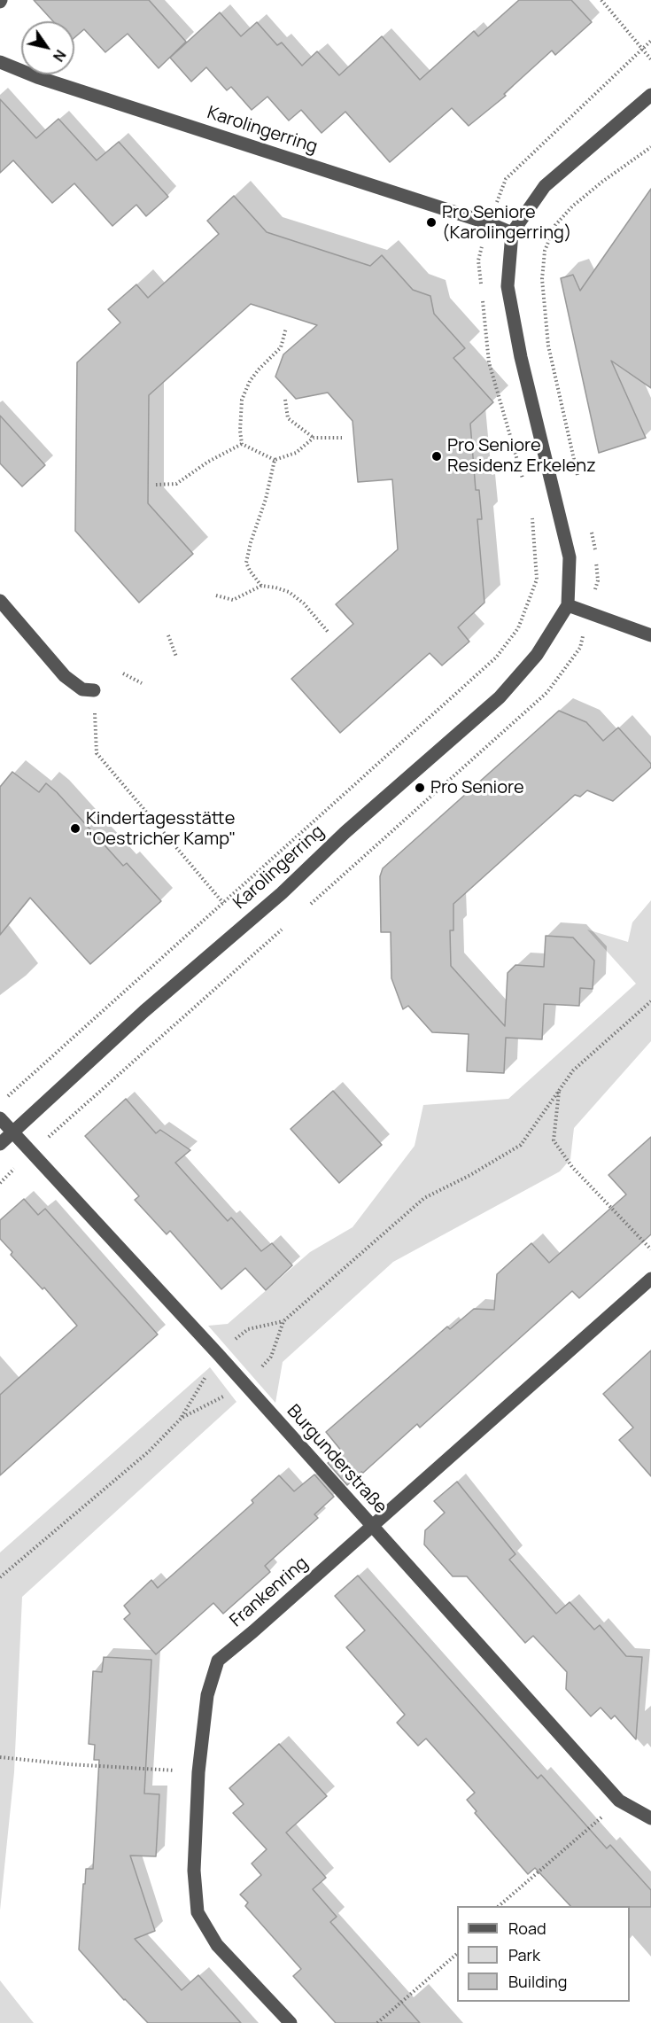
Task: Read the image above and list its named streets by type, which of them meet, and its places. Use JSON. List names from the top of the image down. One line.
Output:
{"streets":{"street":["Karolingerring","Burgunderstraße","Frankenring"]},"crossings":[["Karolingerring","Burgunderstraße"],["Burgunderstraße","Frankenring"]],"places":["Pro Seniore (Karolingerring)","Pro Seniore Residenz Erkelenz","Pro Seniore","Kindertagesstätte \"Oestricher Kamp\""],"legend":["Road","Park","Building"],"north":"bottom right"}
